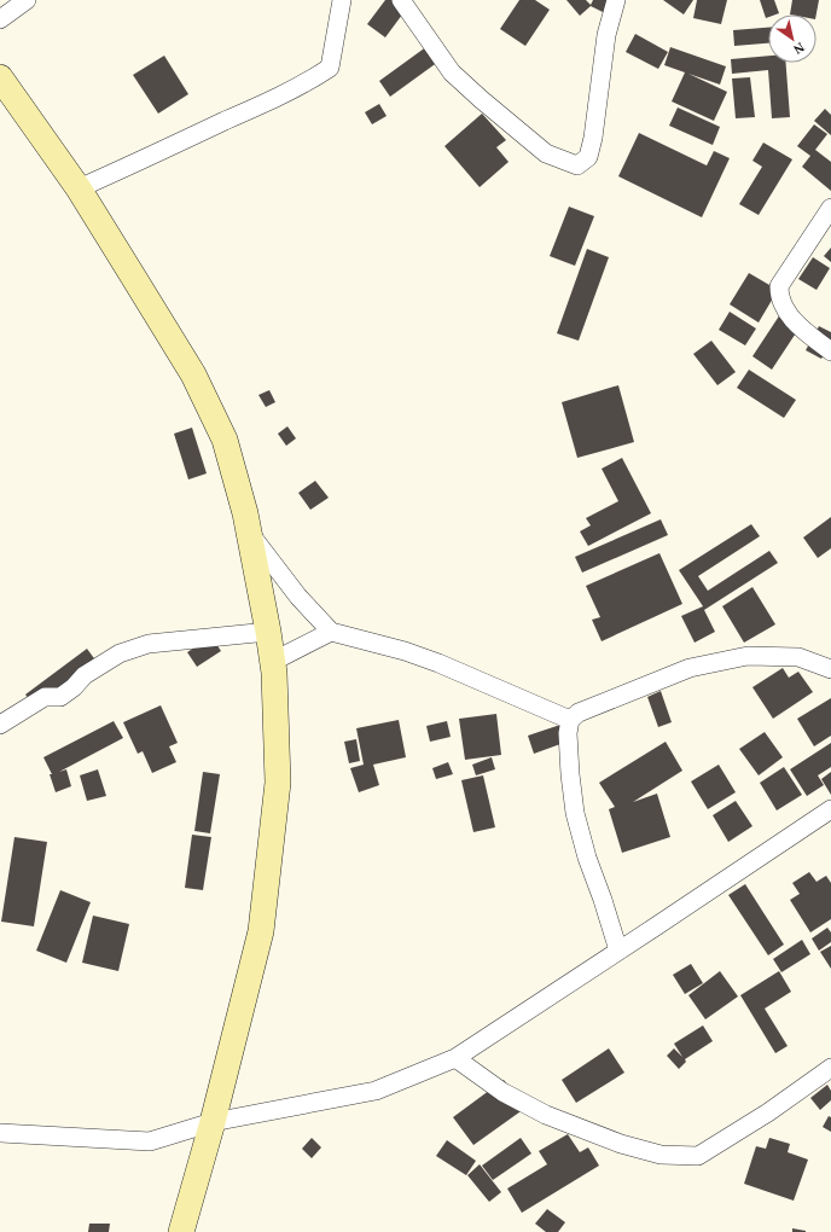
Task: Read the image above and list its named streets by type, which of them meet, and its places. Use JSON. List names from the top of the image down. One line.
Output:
{"north":"bottom right"}
